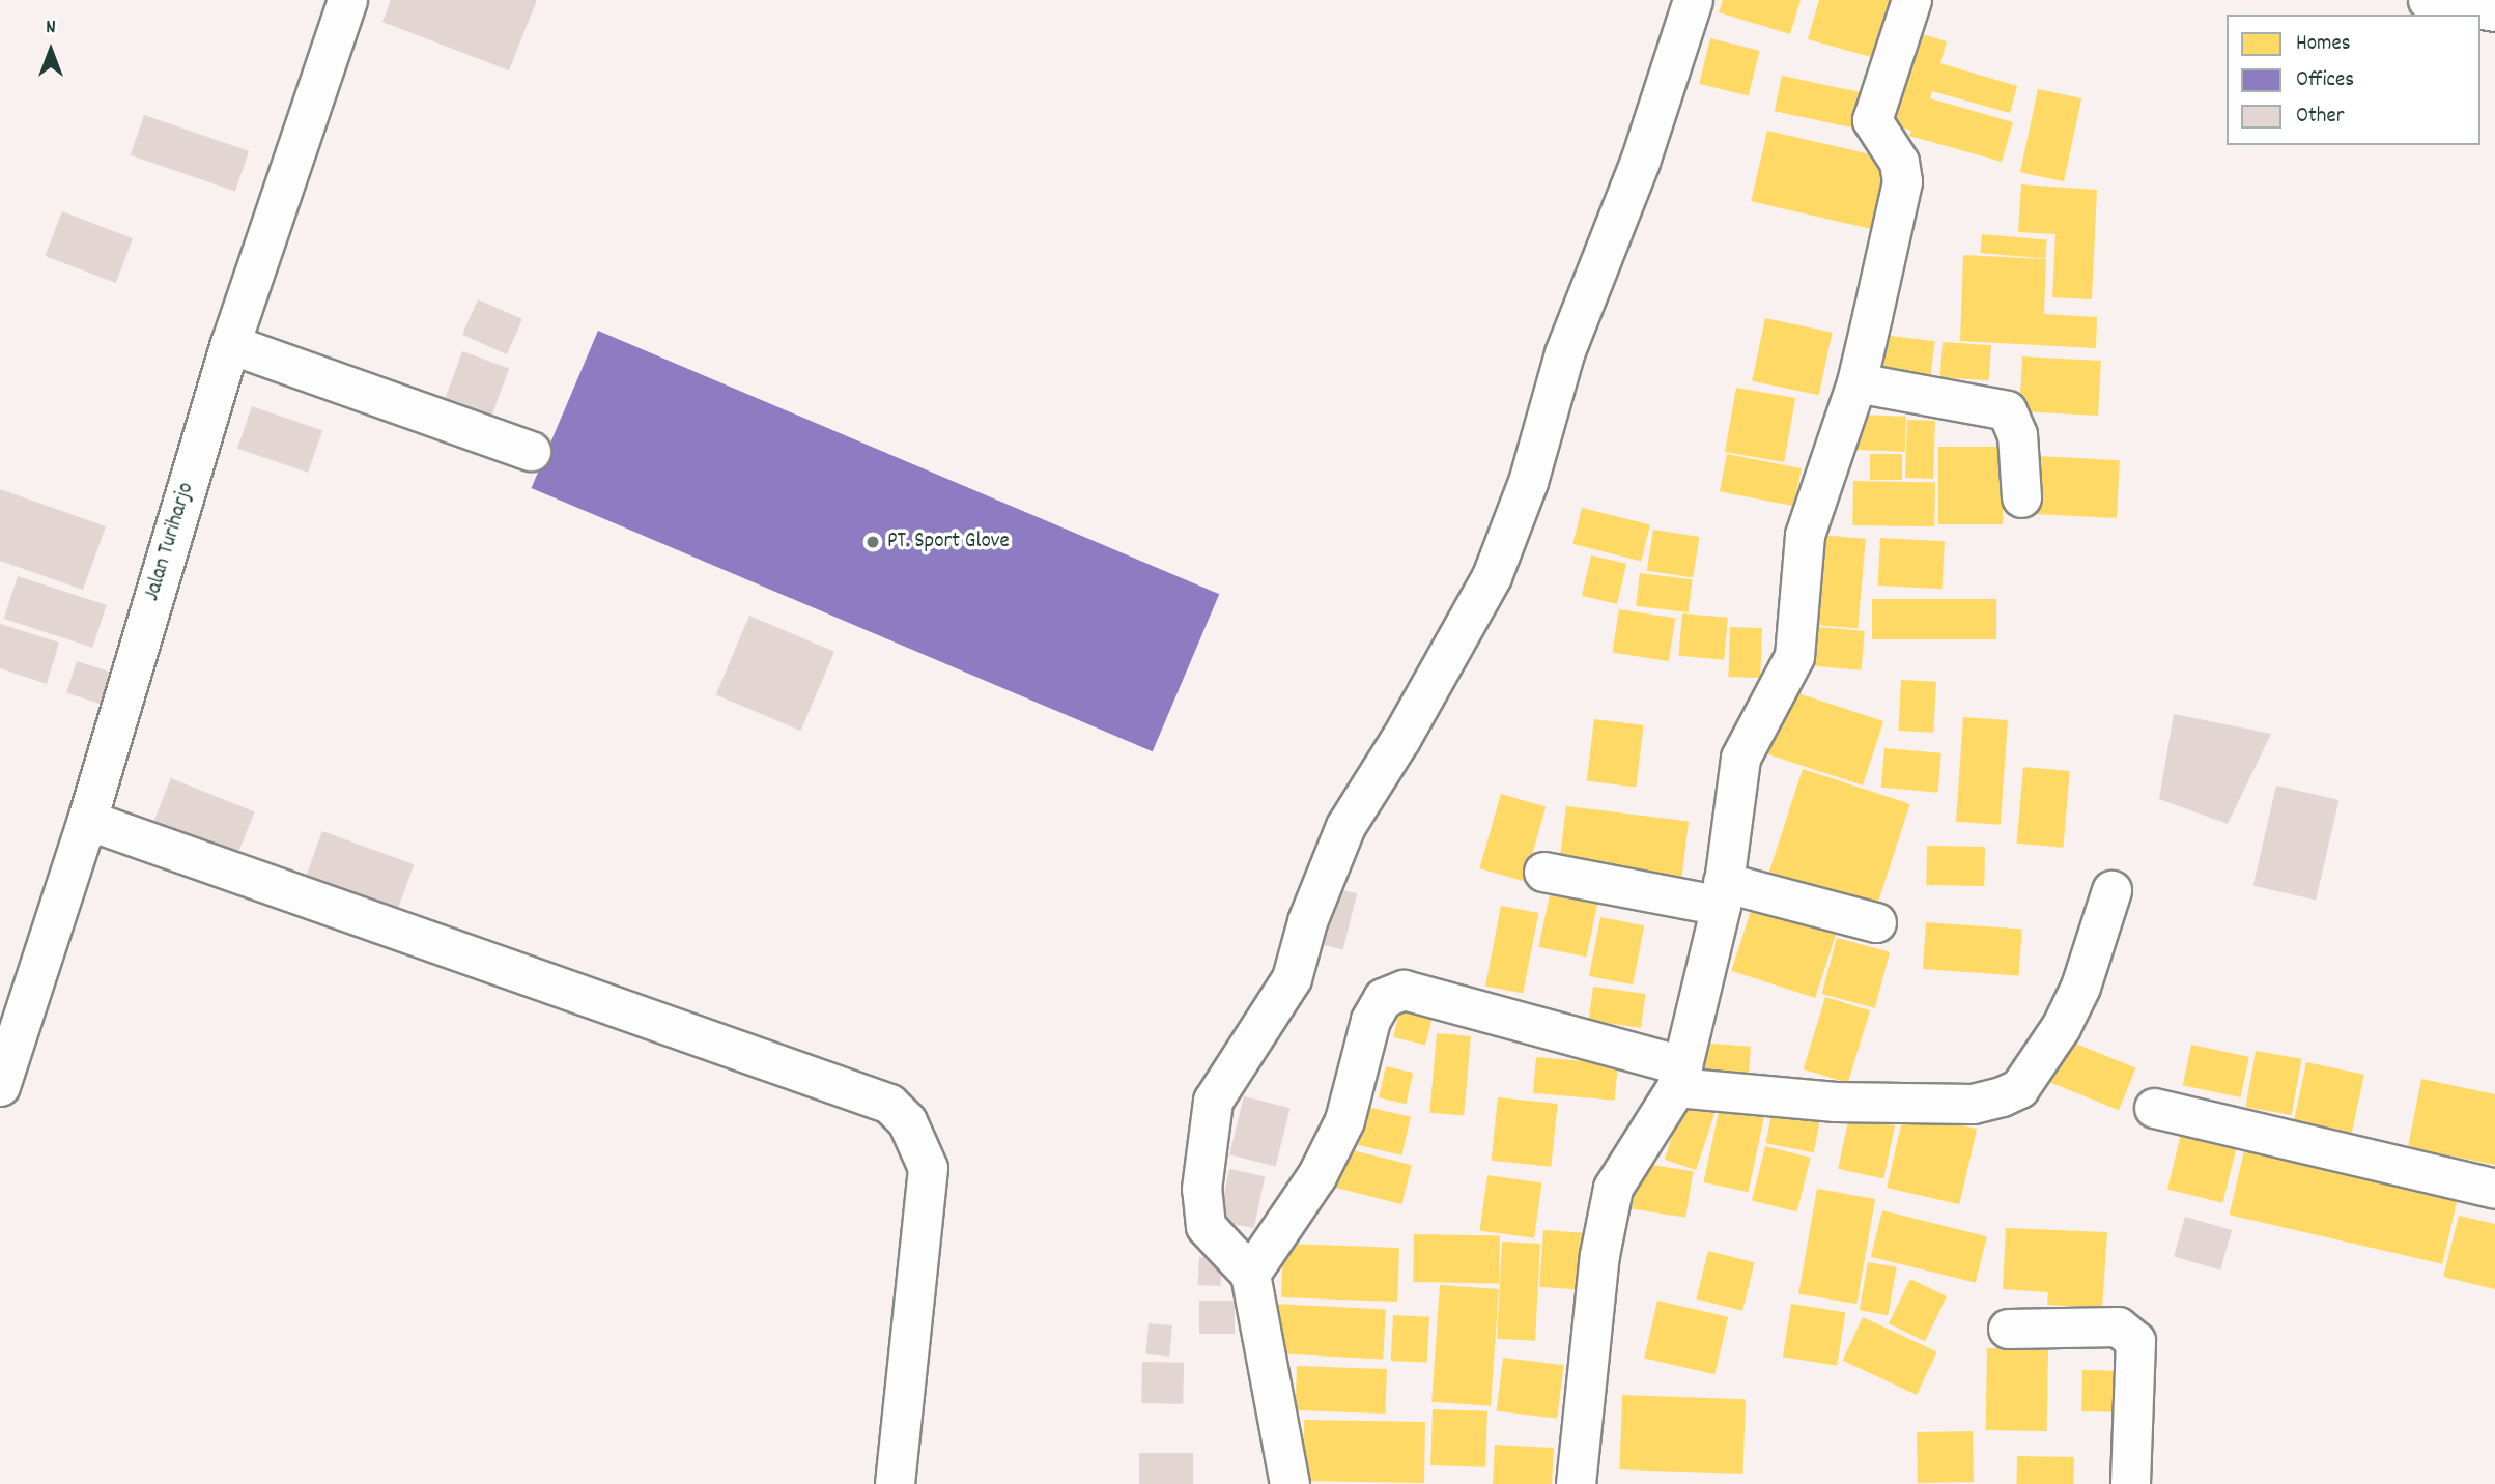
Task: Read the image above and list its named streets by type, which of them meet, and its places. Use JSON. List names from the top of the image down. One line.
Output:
{"streets":{"street":["Jalan Turiharjo"]},"places":["PT. Sport Glove"],"legend":["Homes","Offices","Other"],"north":"top"}
